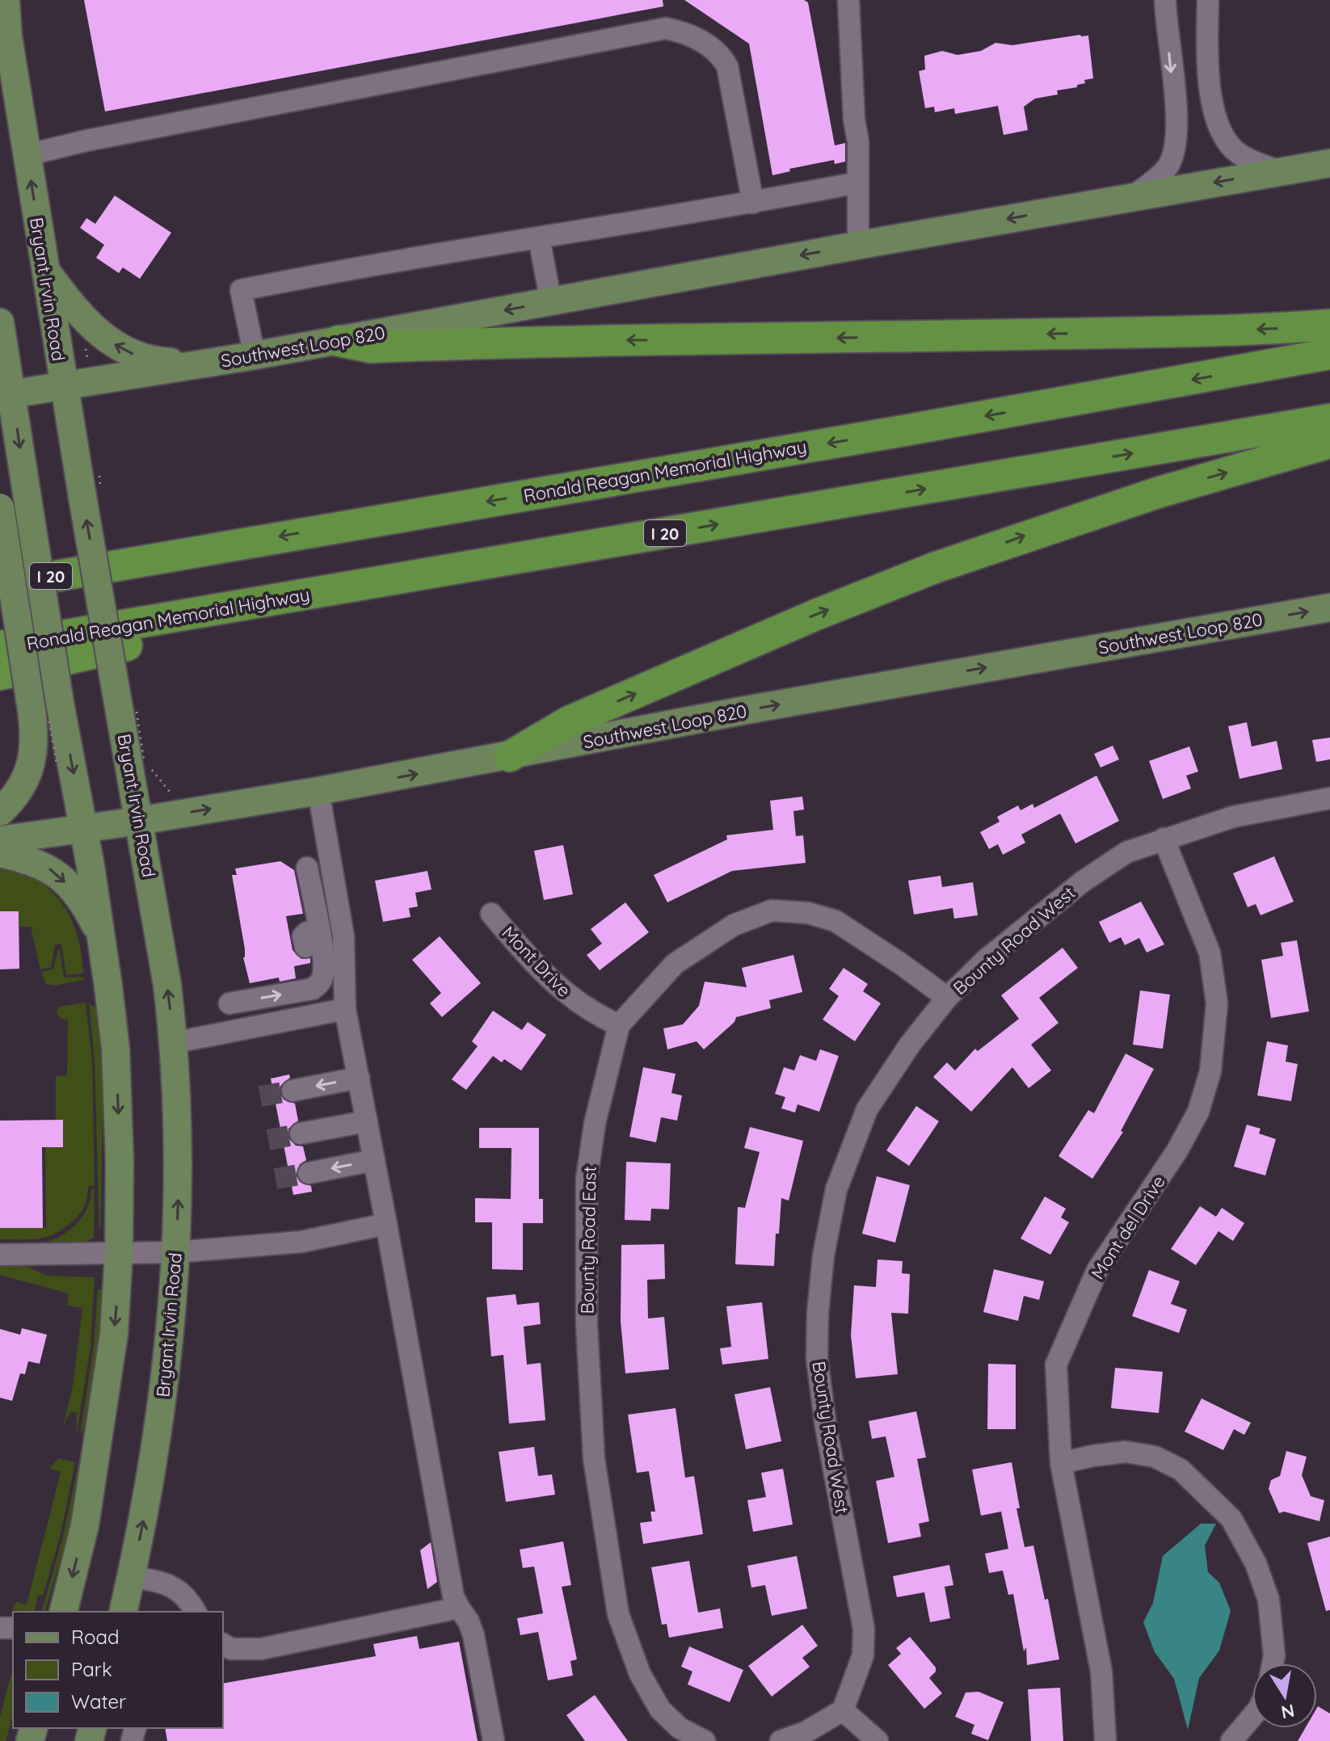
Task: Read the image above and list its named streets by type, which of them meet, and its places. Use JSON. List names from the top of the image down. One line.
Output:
{"streets":{"highway":["Ronald Reagan Memorial Highway","I 20"],"main road":["Bryant Irvin Road","Southwest Loop 820"],"street":["Bounty Road West","Mont Drive","Mont del Drive","Bounty Road East"]},"crossings":[["Bryant Irvin Road","Southwest Loop 820"],["Bounty Road West","Mont del Drive"],["Bounty Road West","Bounty Road East"],["Mont Drive","Bounty Road East"]],"legend":["Road","Park","Water"],"north":"bottom"}
